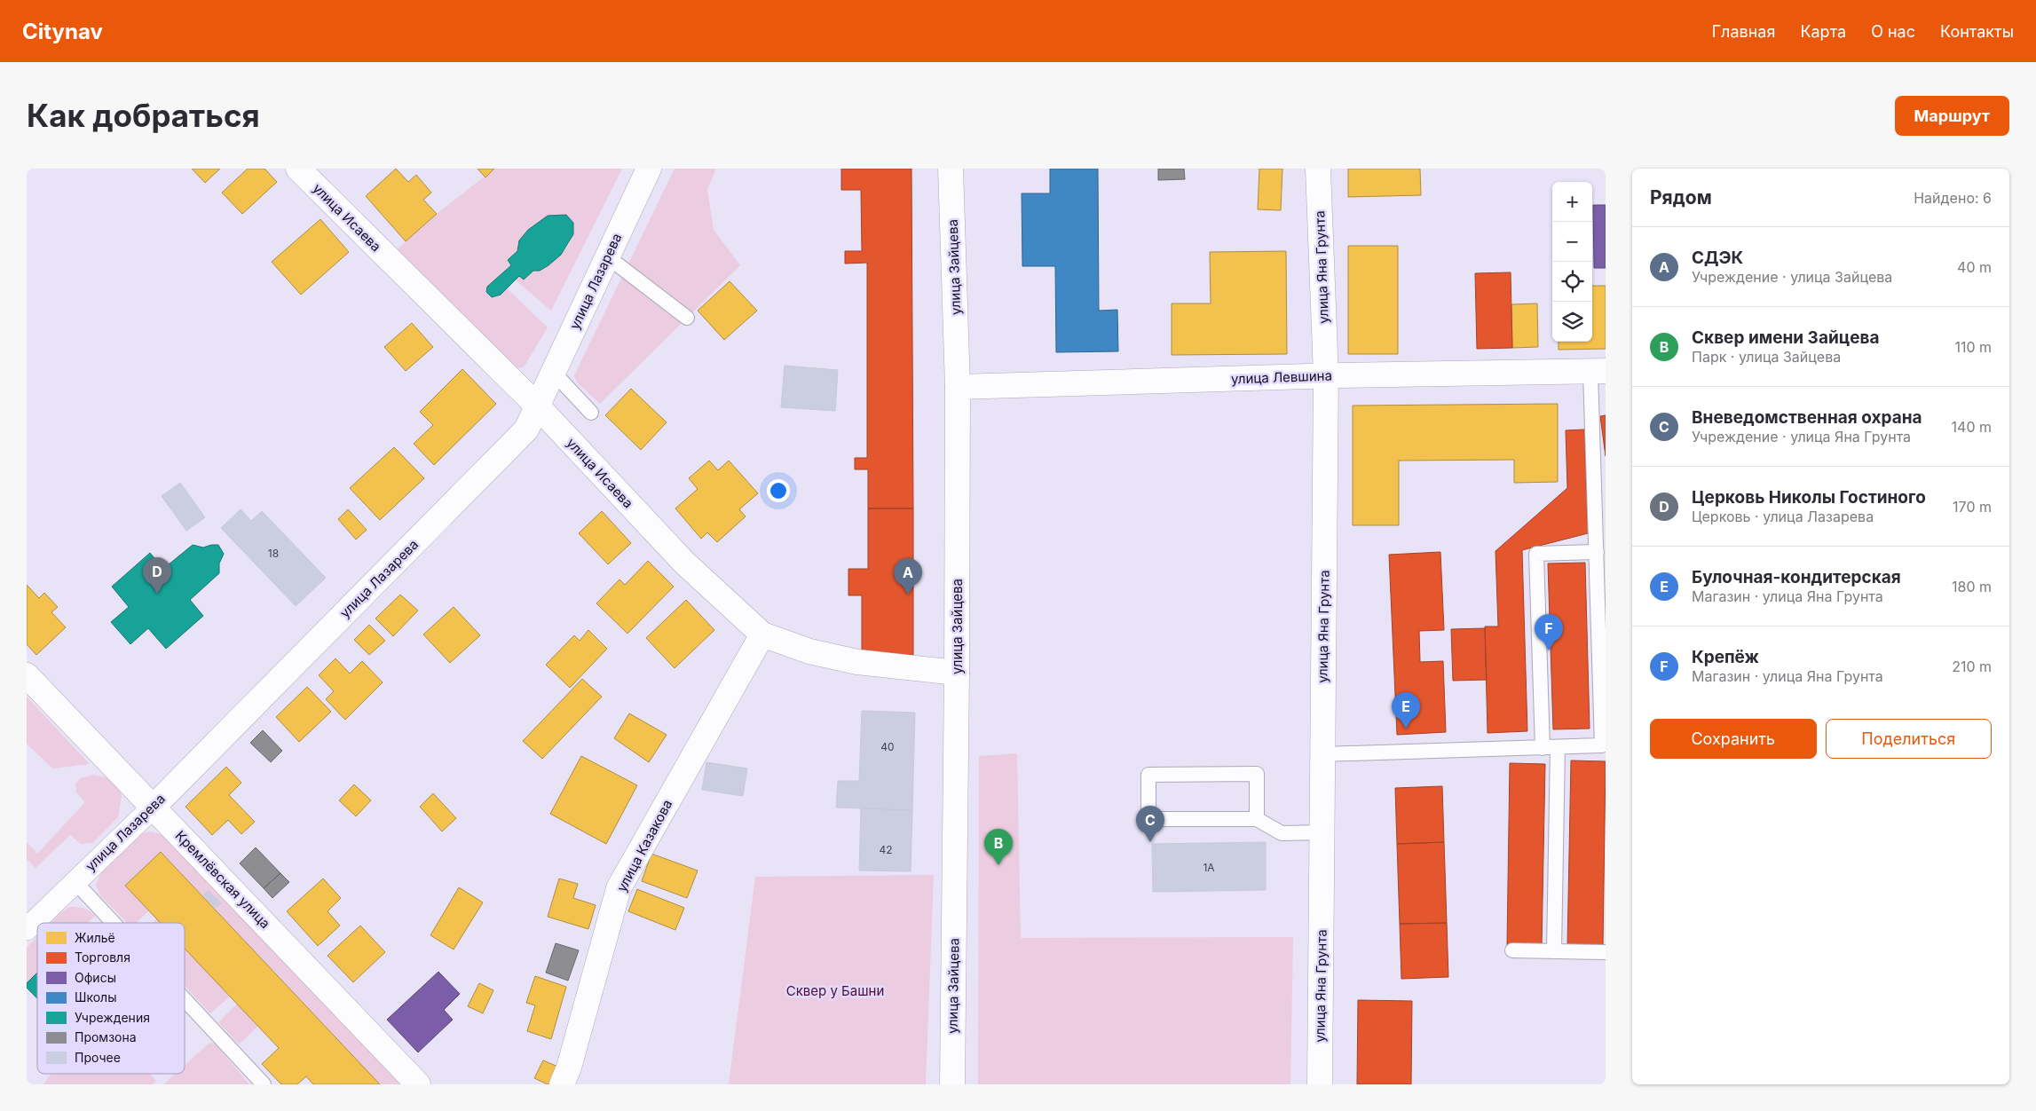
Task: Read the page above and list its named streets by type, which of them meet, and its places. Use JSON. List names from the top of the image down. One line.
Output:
{"streets":{"street":["улица Исаева","улица Зайцева","улица Яна Грунта","улица Лазарева","улица Левшина","улица Казакова","Кремлёвская улица"]},"crossings":[["улица Исаева","улица Зайцева"],["улица Исаева","улица Лазарева"],["улица Исаева","улица Казакова"],["улица Зайцева","улица Левшина"],["улица Яна Грунта","улица Левшина"],["улица Лазарева","Кремлёвская улица"]],"parks":["Сквер у Башни"],"house_numbers":["18","40","42","1А"],"legend":["Жильё","Торговля","Офисы","Школы","Учреждения","Промзона","Прочее"],"page":{"header":"Citynav","nav":["Главная","Карта","О нас","Контакты"],"buttons":["Маршрут",["Сохранить","Поделиться"]],"title":"Как добраться","heading":["Рядом","Найдено: 6"],"map_buttons":["+","−"],"list":[{"mark":"A","name":"СДЭК","note":"Учреждение · улица Зайцева","value":"40 m"},{"mark":"B","name":"Сквер имени Зайцева","note":"Парк · улица Зайцева","value":"110 m"},{"mark":"C","name":"Вневедомственная охрана","note":"Учреждение · улица Яна Грунта","value":"140 m"},{"mark":"D","name":"Церковь Николы Гостиного","note":"Церковь · улица Лазарева","value":"170 m"},{"mark":"E","name":"Булочная-кондитерская","note":"Магазин · улица Яна Грунта","value":"180 m"},{"mark":"F","name":"Крепёж","note":"Магазин · улица Яна Грунта","value":"210 m"}],"pins":["D","A","F","E","C","B"]}}
